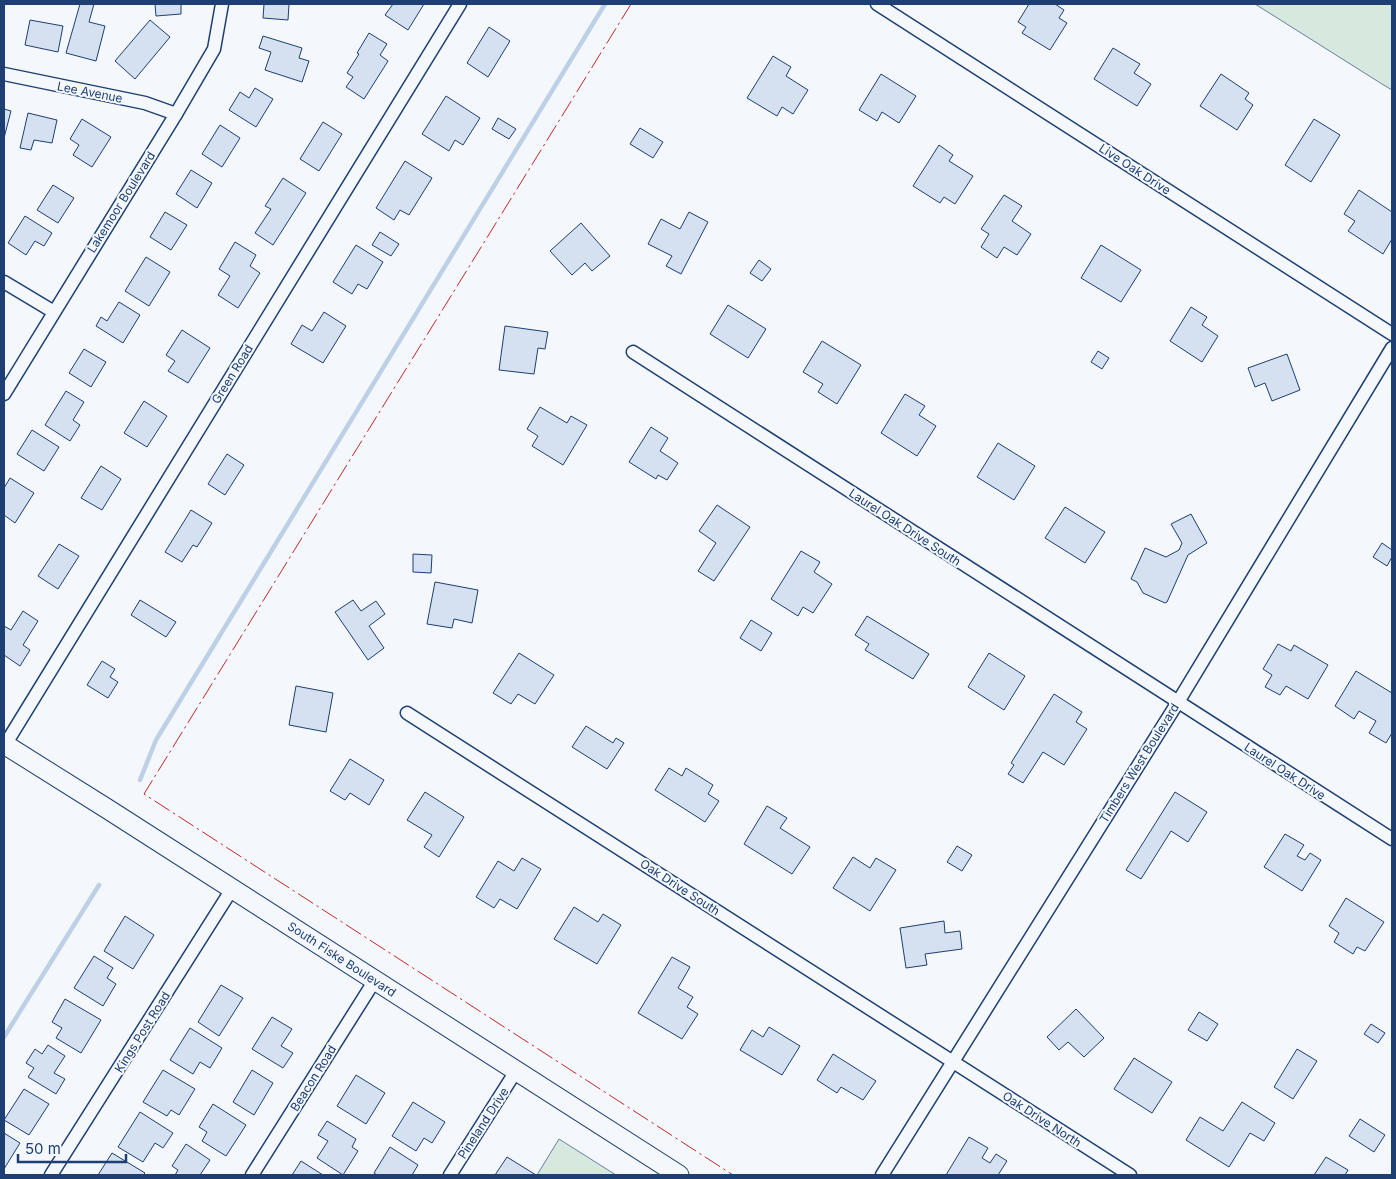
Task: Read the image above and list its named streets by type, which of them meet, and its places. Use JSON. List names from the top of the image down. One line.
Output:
{"streets":{"main road":["South Fiske Boulevard"],"street":["Lee Avenue","Live Oak Drive","Lakemoor Boulevard","Green Road","Laurel Oak Drive South","Timbers West Boulevard","Laurel Oak Drive","Oak Drive South","Kings Post Road","Beacon Road","Oak Drive North","Pineland Drive"]},"crossings":[["Lee Avenue","Lakemoor Boulevard"],["Green Road","South Fiske Boulevard"],["Laurel Oak Drive South","Timbers West Boulevard"],["Laurel Oak Drive South","Laurel Oak Drive"],["Timbers West Boulevard","Laurel Oak Drive"],["Timbers West Boulevard","Oak Drive South"],["Timbers West Boulevard","Oak Drive North"],["Oak Drive South","Oak Drive North"],["South Fiske Boulevard","Kings Post Road"],["South Fiske Boulevard","Beacon Road"],["South Fiske Boulevard","Pineland Drive"]],"scale_bar":"50 m"}
